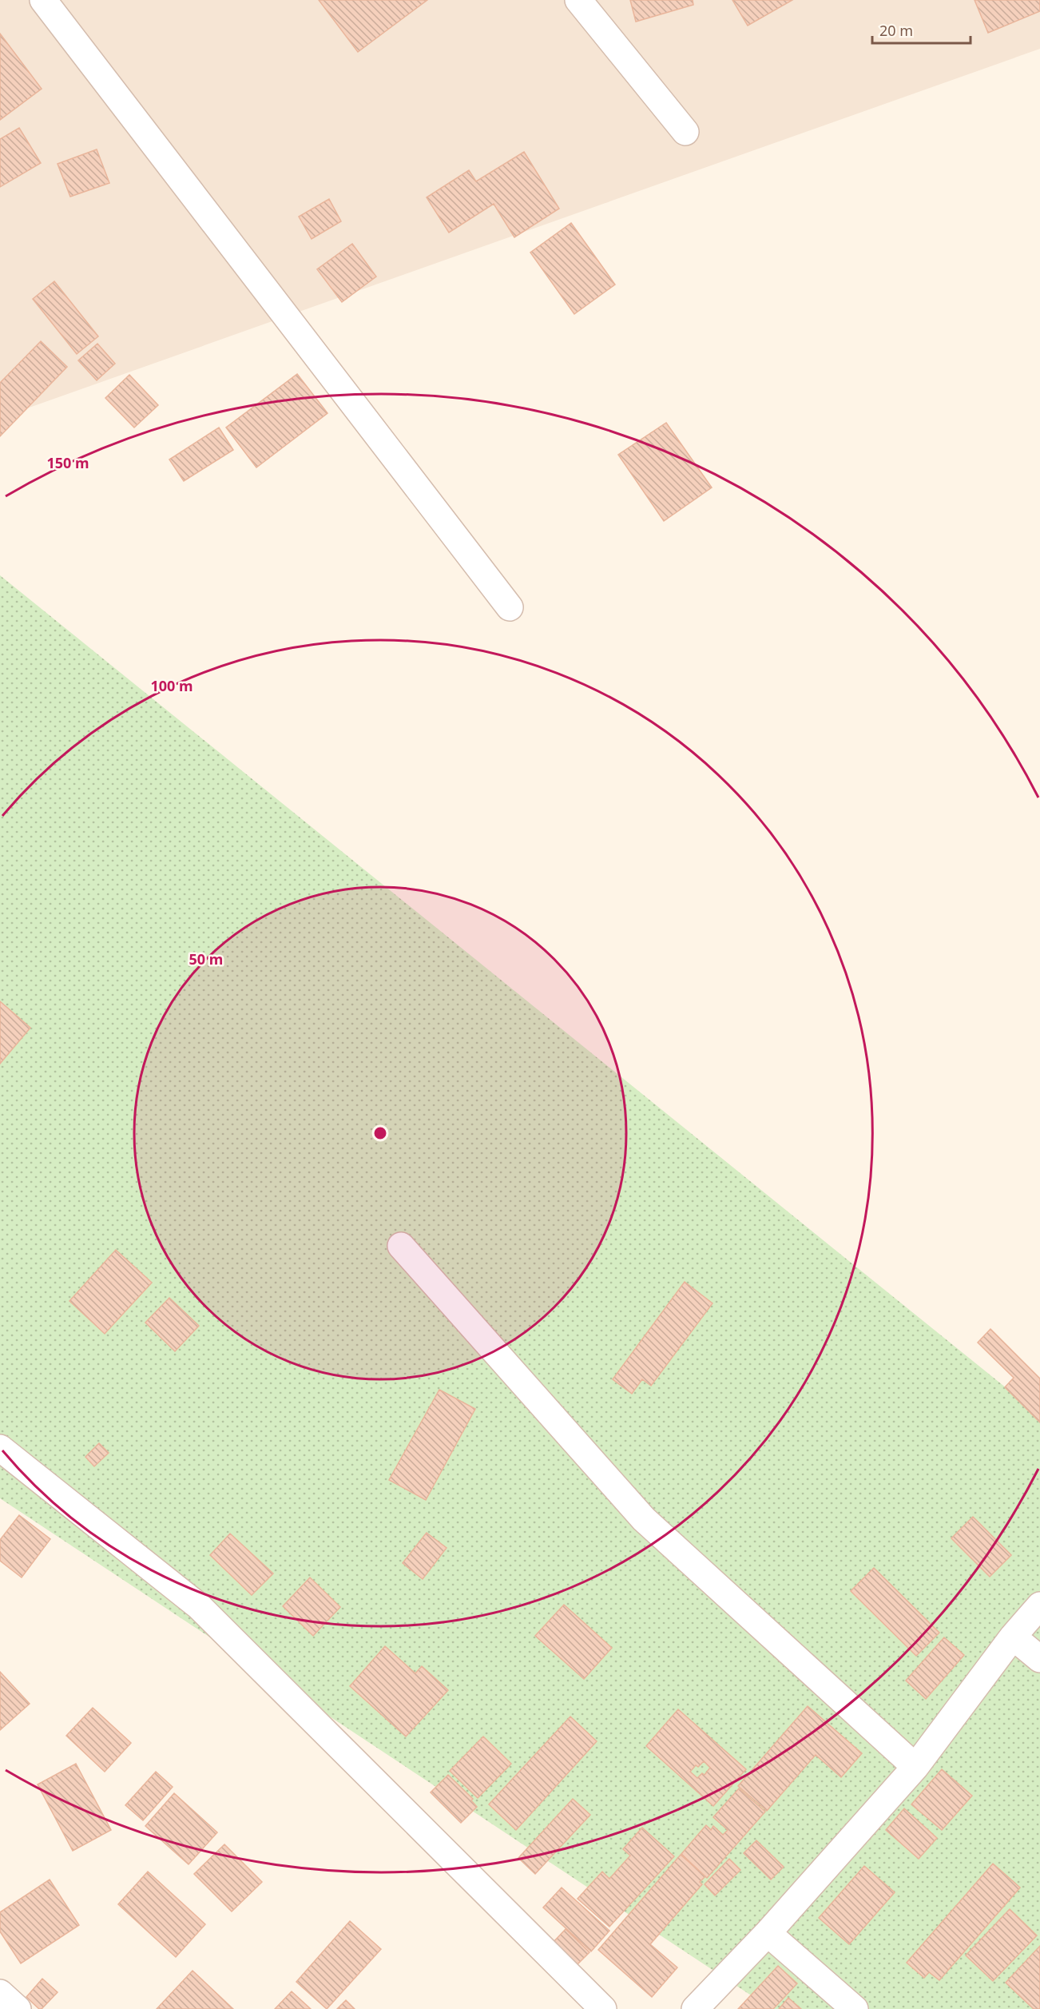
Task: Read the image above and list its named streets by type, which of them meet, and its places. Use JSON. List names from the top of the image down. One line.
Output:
{"scale_bar":"20 m","rings":["150 m","100 m","50 m"]}
